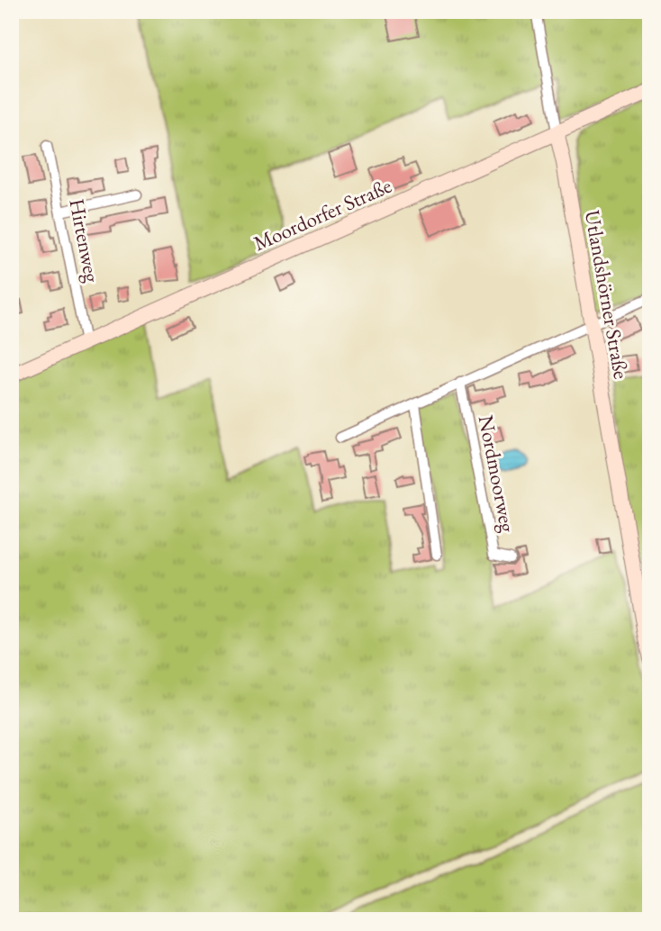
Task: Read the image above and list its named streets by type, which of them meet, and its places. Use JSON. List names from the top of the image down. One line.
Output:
{"streets":{"street":["Moordorfer Straße","Hirtenweg","Utlandshörner Straße","Nordmoorweg"]},"crossings":[["Moordorfer Straße","Hirtenweg"],["Moordorfer Straße","Utlandshörner Straße"]]}
